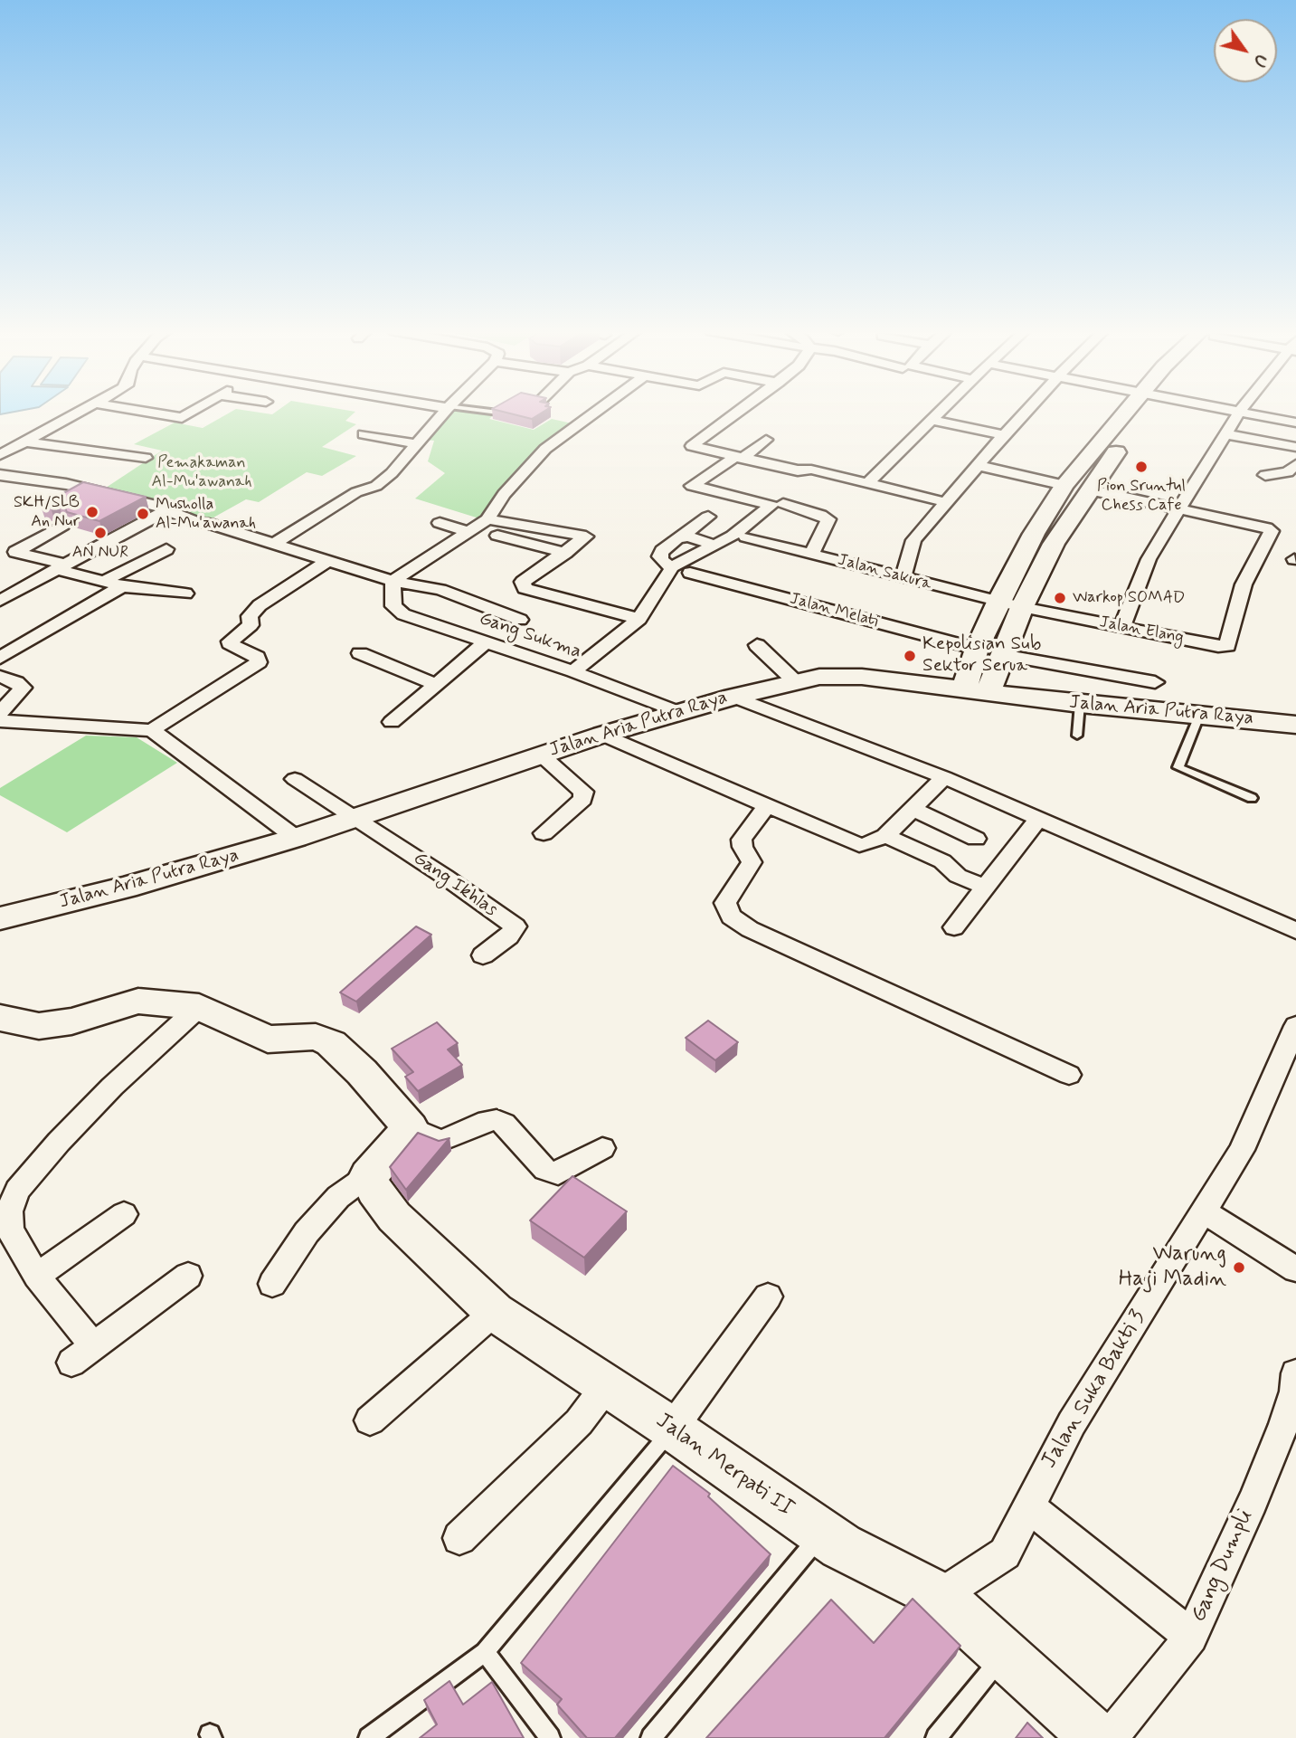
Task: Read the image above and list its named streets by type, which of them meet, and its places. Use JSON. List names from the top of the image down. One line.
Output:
{"streets":{"street":["Jalan Sakura","Jalan Melati","Jalan Elang","Gang Sukma","Jalan Aria Putra Raya","Gang Ikhlas","Jalan Suka Bakti 3","Jalan Merpati II","Gang Dumpli"]},"crossings":[["Jalan Sakura","Jalan Elang"],["Gang Sukma","Jalan Aria Putra Raya"],["Jalan Aria Putra Raya","Gang Ikhlas"],["Jalan Suka Bakti 3","Jalan Merpati II"]],"parks":["Pemakaman Al-Mu'awanah"],"places":["Pion Sruntul Chess Cafe","SKH/SLB An Nur","Musholla Al-Mu'awanah","AN NUR","Warkop SOMAD","Kepolisian Sub Sektor Serua","Warung Haji Madin"],"north":"bottom right"}
